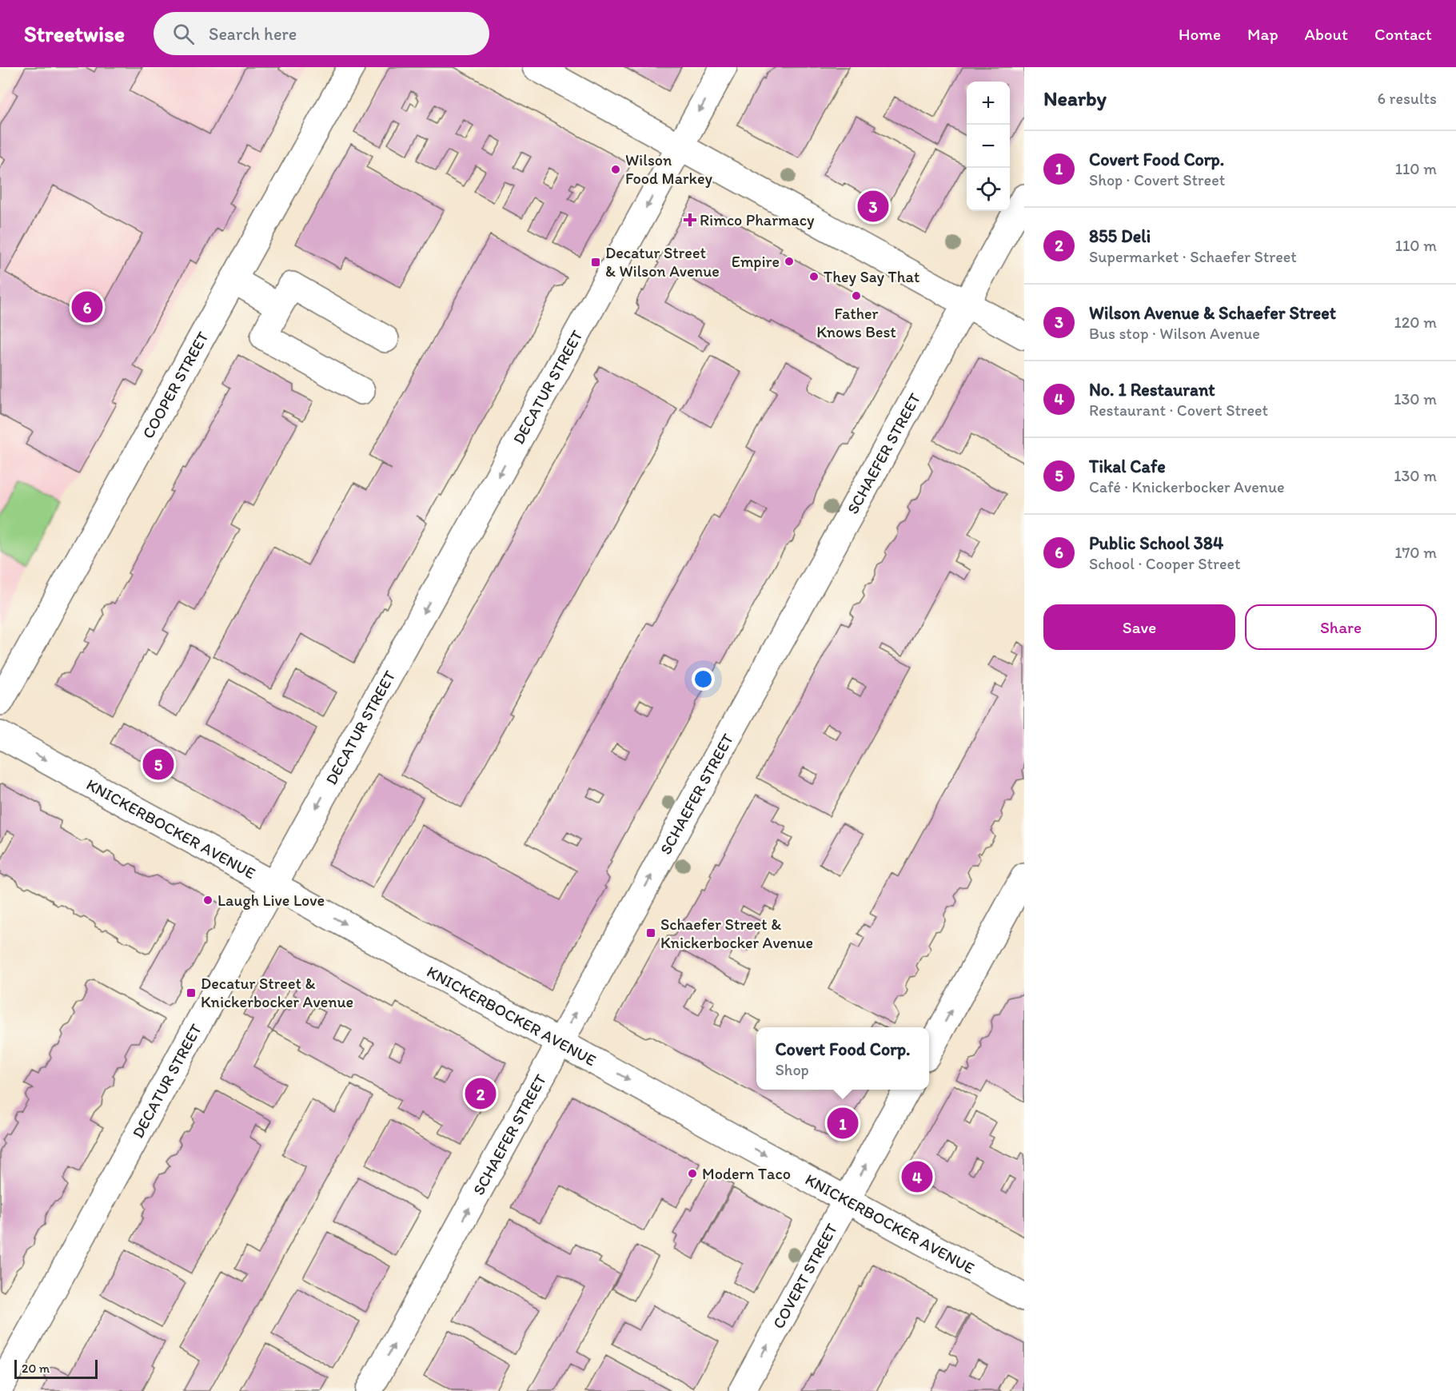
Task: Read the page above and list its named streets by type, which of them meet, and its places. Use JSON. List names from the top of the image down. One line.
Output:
{"streets":{"street":["COOPER STREET","DECATUR STREET","SCHAEFER STREET","KNICKERBOCKER AVENUE","COVERT STREET"]},"crossings":[["DECATUR STREET","KNICKERBOCKER AVENUE"],["SCHAEFER STREET","KNICKERBOCKER AVENUE"],["KNICKERBOCKER AVENUE","COVERT STREET"]],"one_way":["DECATUR STREET","SCHAEFER STREET","KNICKERBOCKER AVENUE","COVERT STREET"],"places":{"other":["Wilson Food Markey","Empire","They Say That","Father Knows Best","Laugh Live Love","Modern Taco"],"health":["Rimco Pharmacy"],"transit":["Decatur Street & Wilson Avenue","Schaefer Street & Knickerbocker Avenue","Decatur Street & Knickerbocker Avenue"]},"scale_bar":"20 m","page":{"header":"Streetwise","search":"Search here","nav":["Home","Map","About","Contact"],"heading":["Nearby","6 results"],"map_buttons":["+","−"],"list":[{"mark":"1","name":"Covert Food Corp.","note":"Shop · Covert Street","value":"110 m"},{"mark":"2","name":"855 Deli","note":"Supermarket · Schaefer Street","value":"110 m"},{"mark":"3","name":"Wilson Avenue & Schaefer Street","note":"Bus stop · Wilson Avenue","value":"120 m"},{"mark":"4","name":"No. 1 Restaurant","note":"Restaurant · Covert Street","value":"130 m"},{"mark":"5","name":"Tikal Cafe","note":"Café · Knickerbocker Avenue","value":"130 m"},{"mark":"6","name":"Public School 384","note":"School · Cooper Street","value":"170 m"}],"pins":["3","6","5","2","1","4"],"buttons":["Save","Share"],"popup":["Covert Food Corp.","Shop"],"scale":"20 m"}}
